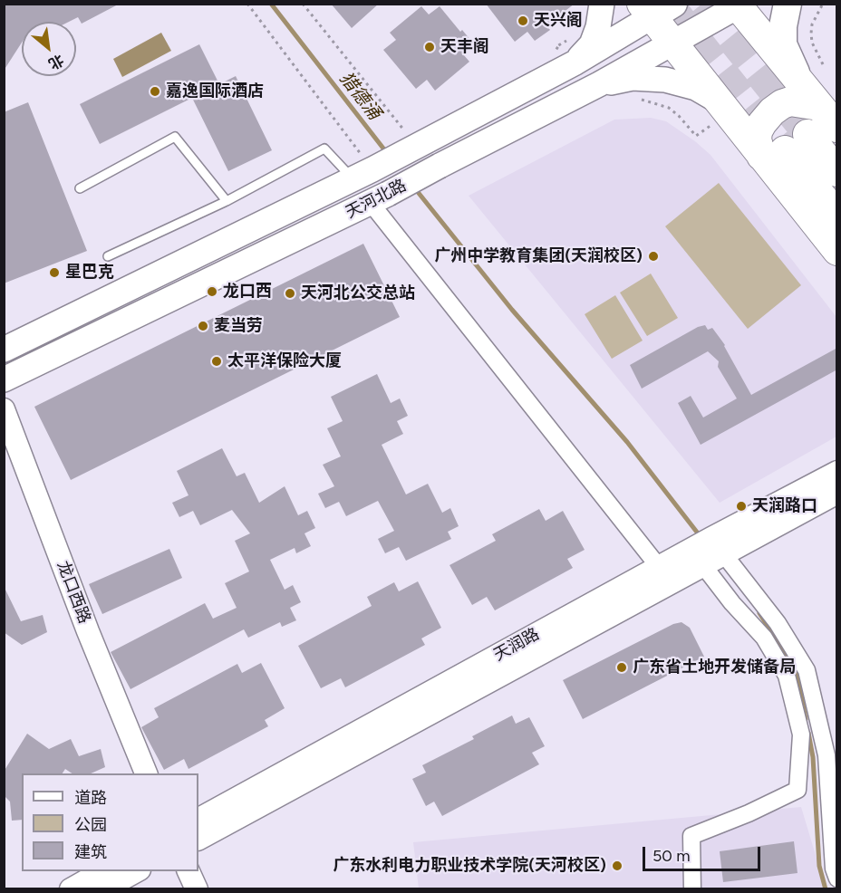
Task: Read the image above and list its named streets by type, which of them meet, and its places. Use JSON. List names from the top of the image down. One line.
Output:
{"streets":{"main road":["天河北路"],"street":["龙口西路","天润路"]},"water":["猎德涌"],"places":["天兴阁","天丰阁","嘉逸国际酒店","广州中学教育集团(天润校区)","星巴克","龙口西","天河北公交总站","麦当劳","太平洋保险大厦","天润路口","广东省土地开发储备局","广东水利电力职业技术学院(天河校区)"],"legend":["道路","公园","建筑"],"scale_bar":"50 m","north":"bottom right"}
